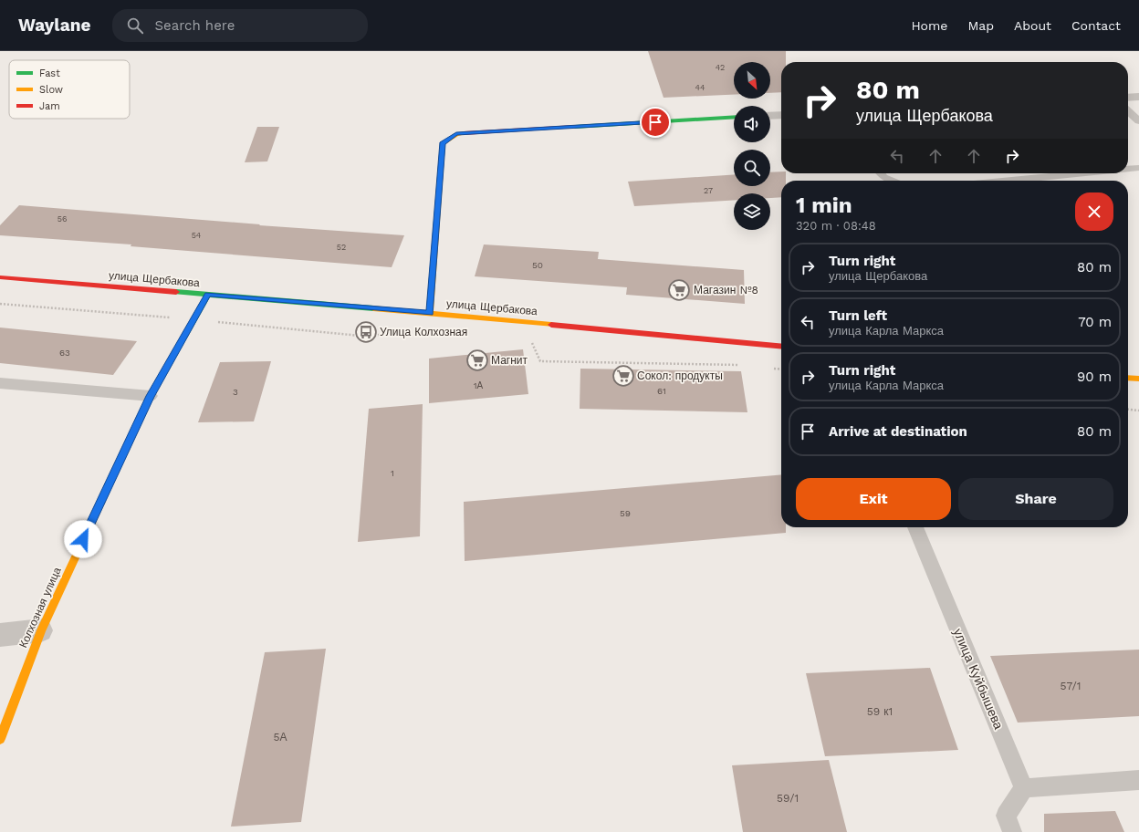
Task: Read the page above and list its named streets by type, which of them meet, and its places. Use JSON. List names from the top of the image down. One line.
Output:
{"streets":{"street":["улица Щербакова","Колхозная улица"],"lane":["улица Куйбышева"]},"crossings":[["улица Щербакова","Колхозная улица"]],"places":{"supermarket":["Магазин №8","Магнит","Сокол: продукты"],"bus stop":["Улица Колхозная"]},"house_numbers":["42","44","27","56","54","52","50","63","1А","61","3","1","59","57/1","59 к1","5А","59/1"],"legend":["Fast","Slow","Jam"],"north":"bottom right","page":{"header":"Waylane","search":"Search here","nav":["Home","Map","About","Contact"],"turn":["80 m","улица Щербакова"],"heading":["1 min","320 m · 08:48"],"list":[{"name":"Turn right","note":"улица Щербакова","value":"80 m"},{"name":"Turn left","note":"улица Карла Маркса","value":"70 m"},{"name":"Turn right","note":"улица Карла Маркса","value":"90 m"},{"name":"Arrive at destination","value":"80 m"}],"buttons":["Exit","Share"]}}
